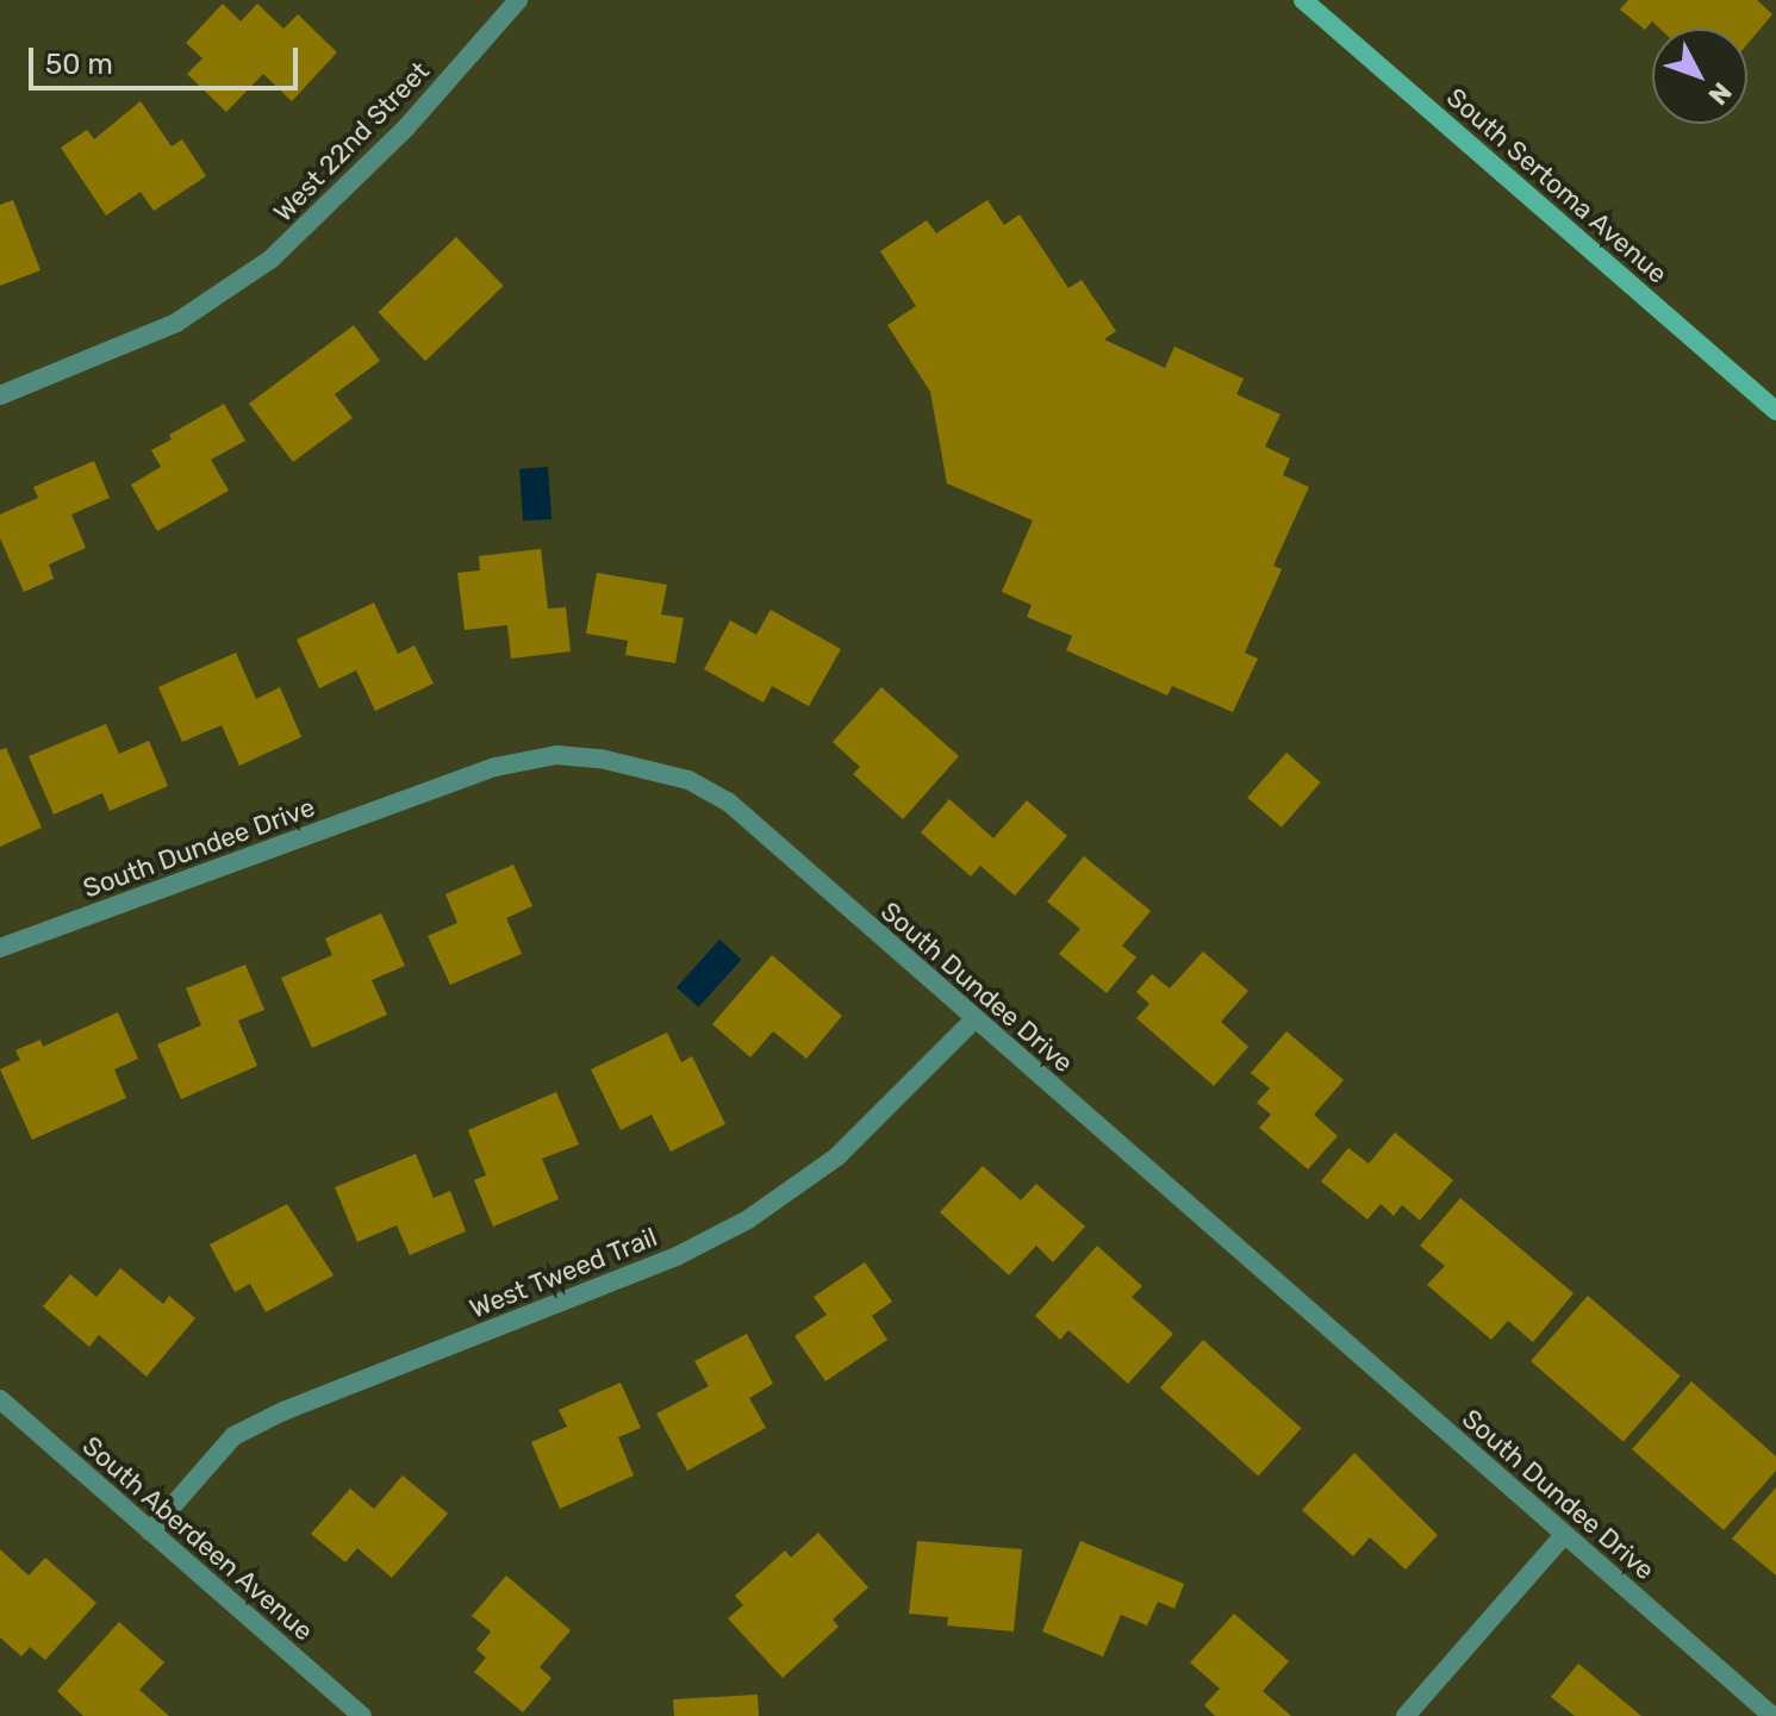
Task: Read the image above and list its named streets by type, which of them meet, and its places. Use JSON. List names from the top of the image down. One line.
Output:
{"streets":{"main road":["South Sertoma Avenue"],"street":["West 22nd Street","South Dundee Drive","West Tweed Trail","South Aberdeen Avenue"]},"crossings":[["South Dundee Drive","West Tweed Trail"],["West Tweed Trail","South Aberdeen Avenue"]],"scale_bar":"50 m","north":"bottom right"}
